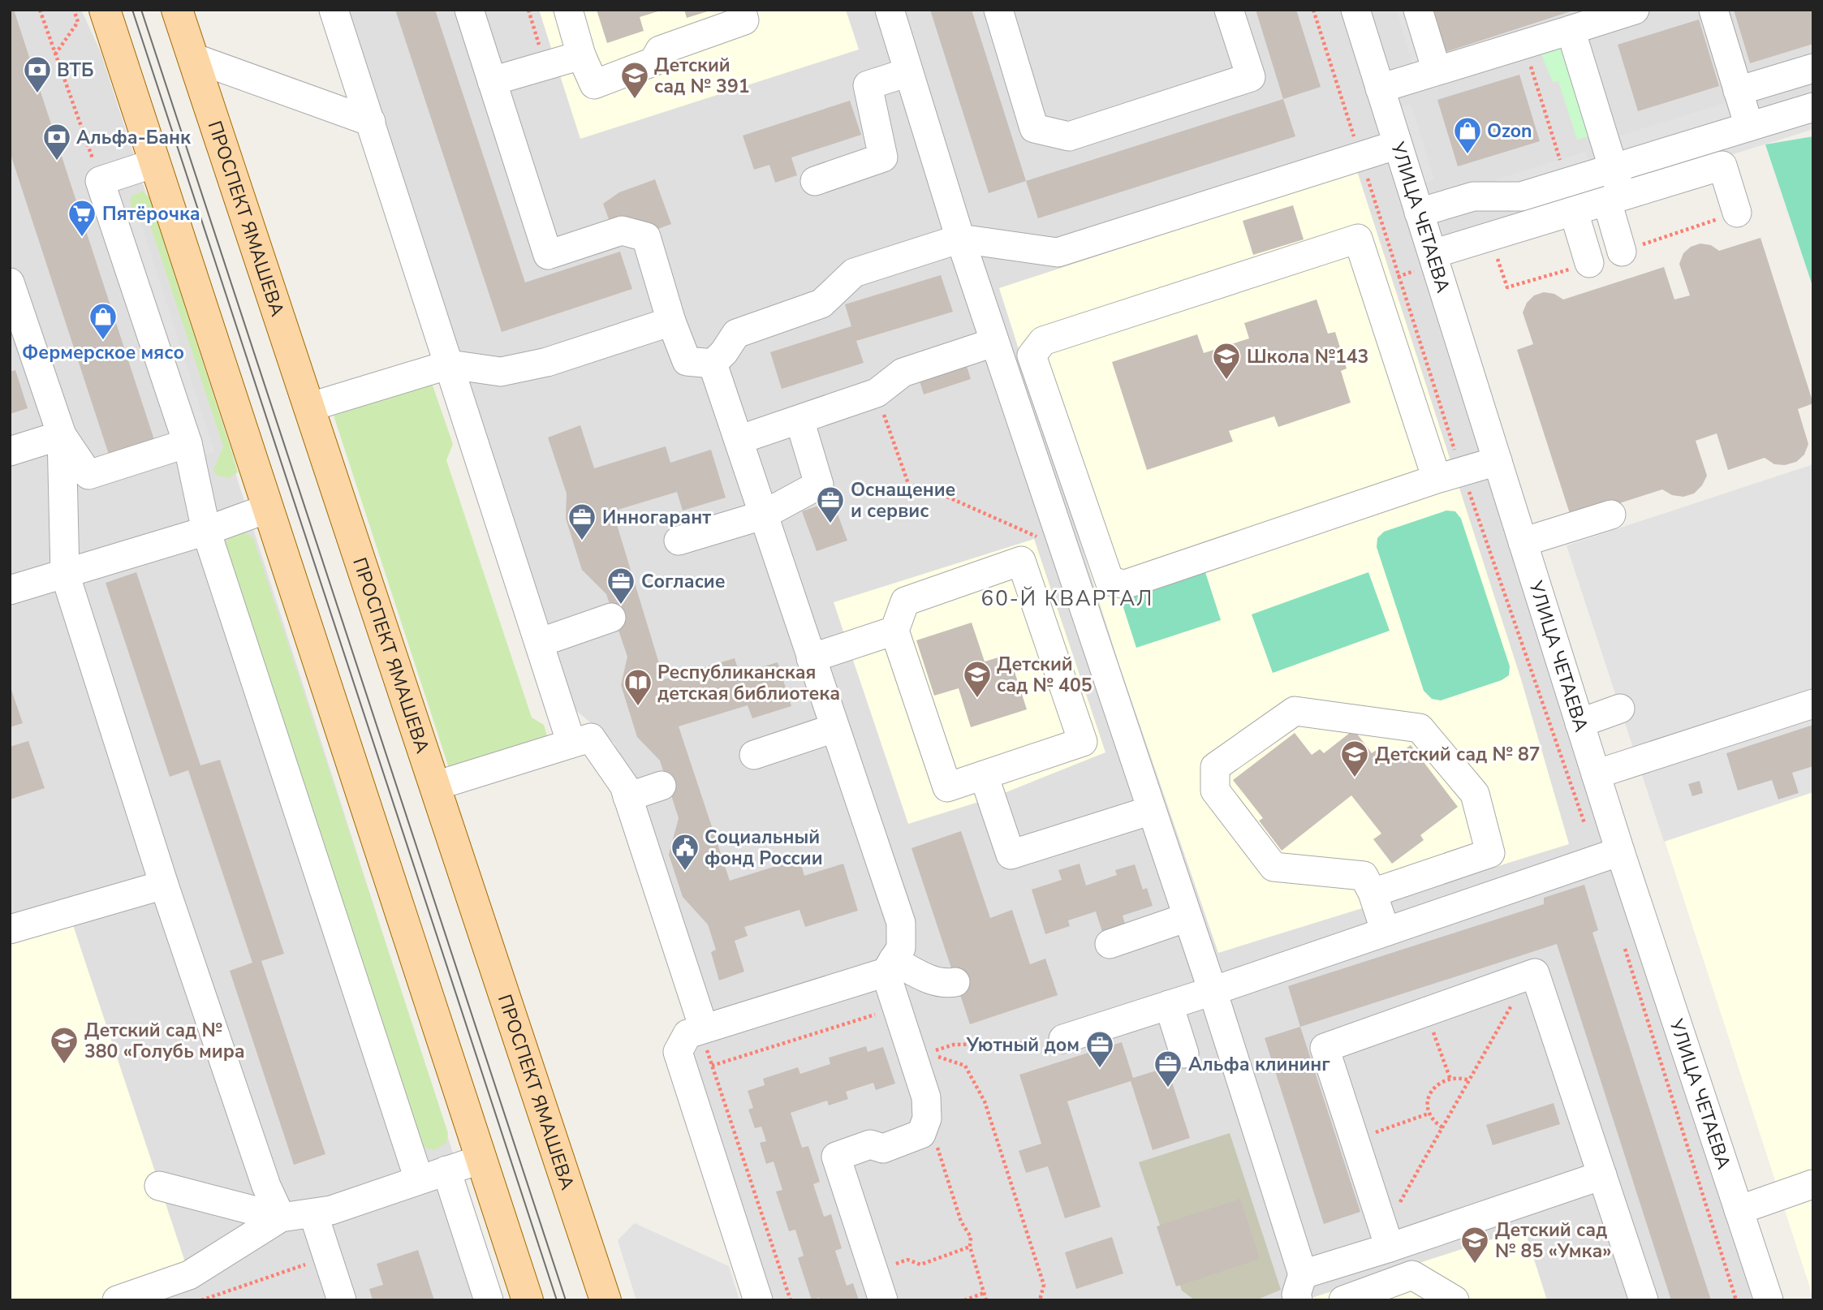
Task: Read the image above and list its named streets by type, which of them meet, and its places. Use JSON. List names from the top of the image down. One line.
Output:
{"streets":{"main road":["ПРОСПЕКТ ЯМАШЕВА"],"street":["УЛИЦА ЧЕТАЕВА"]},"districts":["60-Й КВАРТАЛ"],"places":{"bank":["ВТБ","Альфа-Банк"],"school or university":["Детский сад № 391","Школа №143","Детский сад № 405","Детский сад № 87","Детский сад № 380 «Голубь мира","Детский сад № 85 «Умка»"],"shop":["Ozon","Фермерское мясо"],"supermarket":["Пятёрочка"],"office":["Оснащение и сервис","Инногарант","Согласие","Уютный дом","Альфа клининг"],"library":["Республиканская детская библиотека"],"public building":["Социальный фонд России"]}}
